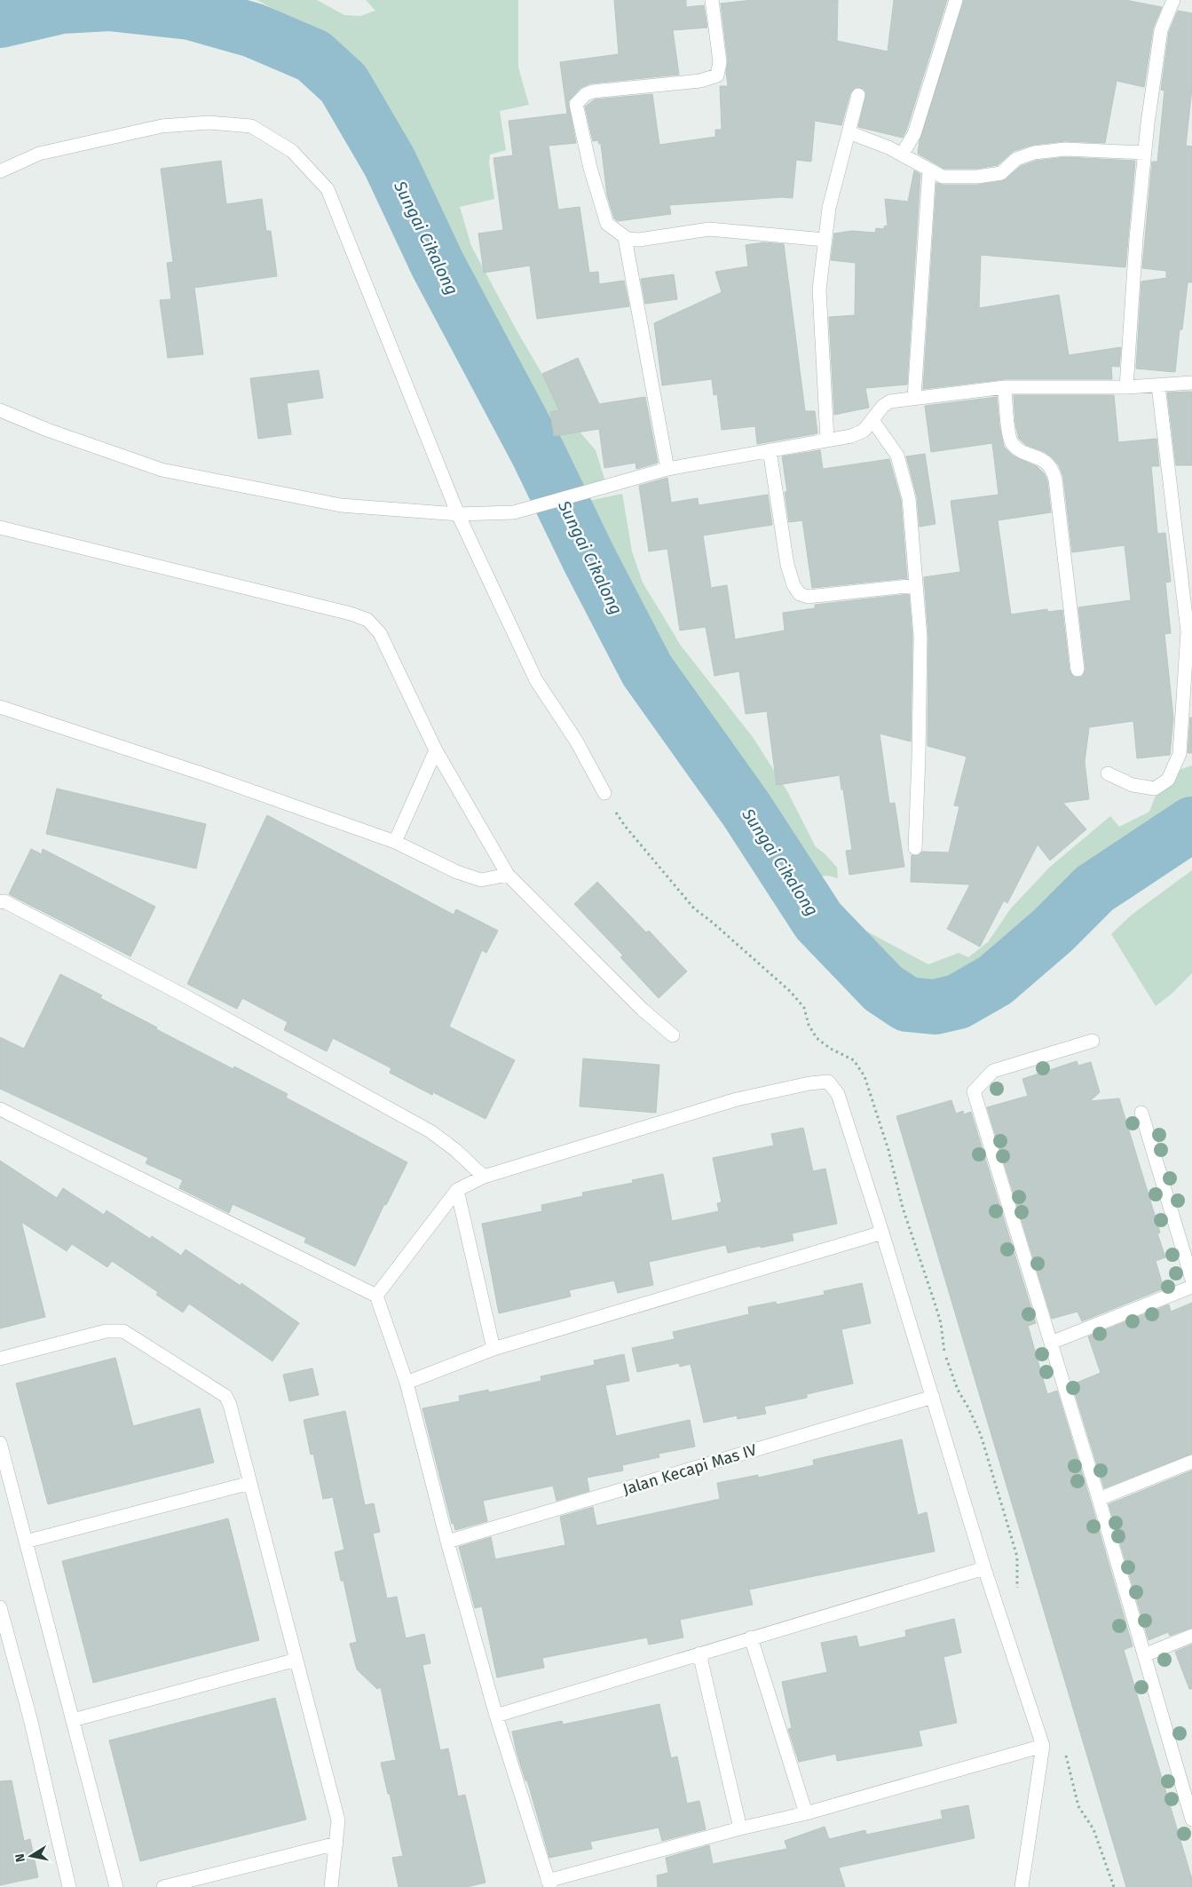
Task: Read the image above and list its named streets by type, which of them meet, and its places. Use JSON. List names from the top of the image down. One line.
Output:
{"streets":{"street":["Jalan Kecapi Mas IV"]},"water":["Sungai Cikalong"],"north":"left"}
